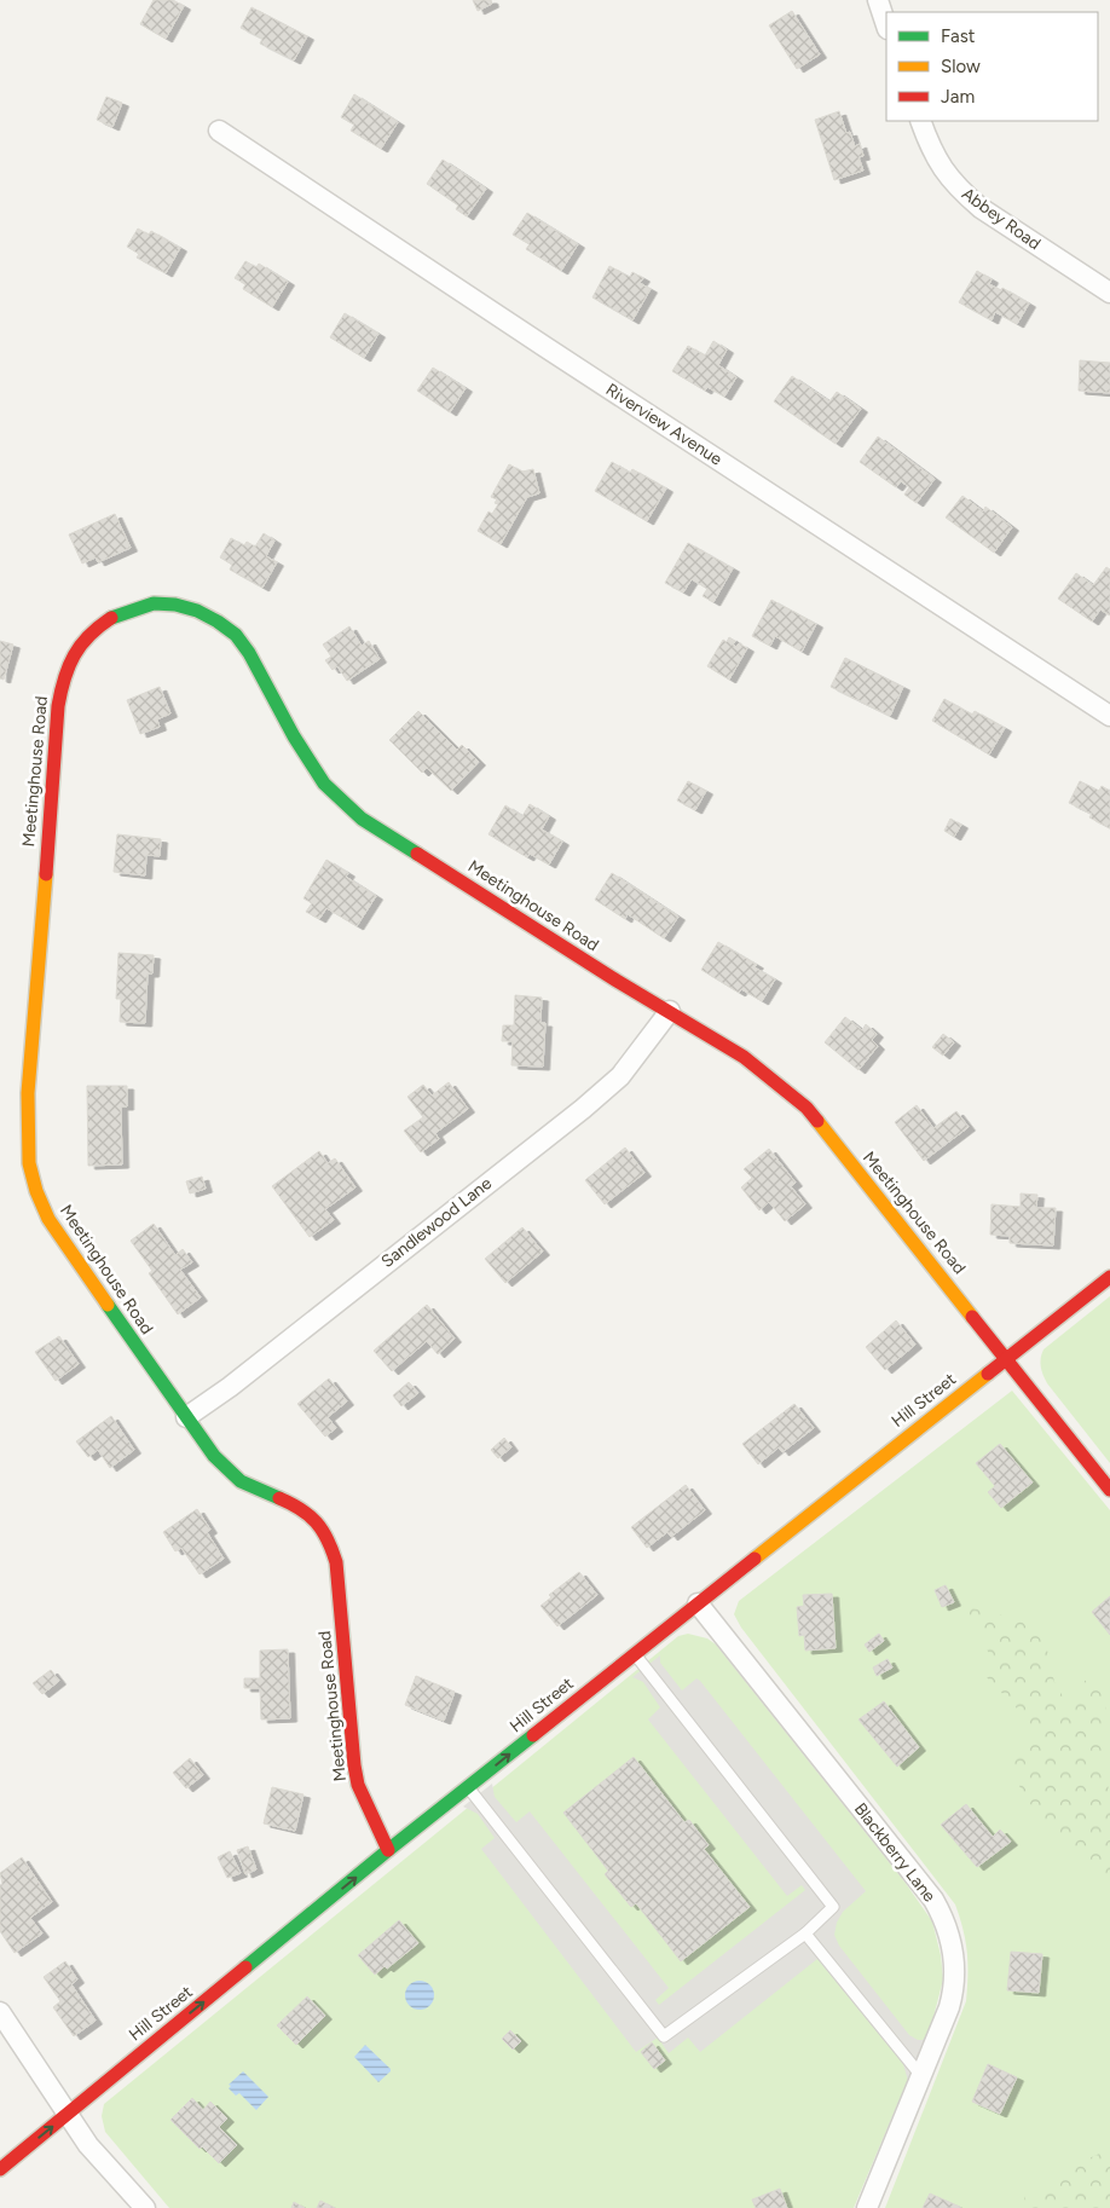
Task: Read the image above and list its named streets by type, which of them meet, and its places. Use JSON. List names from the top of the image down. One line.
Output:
{"streets":{"street":["Abbey Road","Riverview Avenue","Meetinghouse Road","Sandlewood Lane","Hill Street","Blackberry Lane"]},"crossings":[["Meetinghouse Road","Sandlewood Lane"],["Meetinghouse Road","Hill Street"],["Hill Street","Blackberry Lane"]],"one_way":["Hill Street"],"legend":["Fast","Slow","Jam"]}
